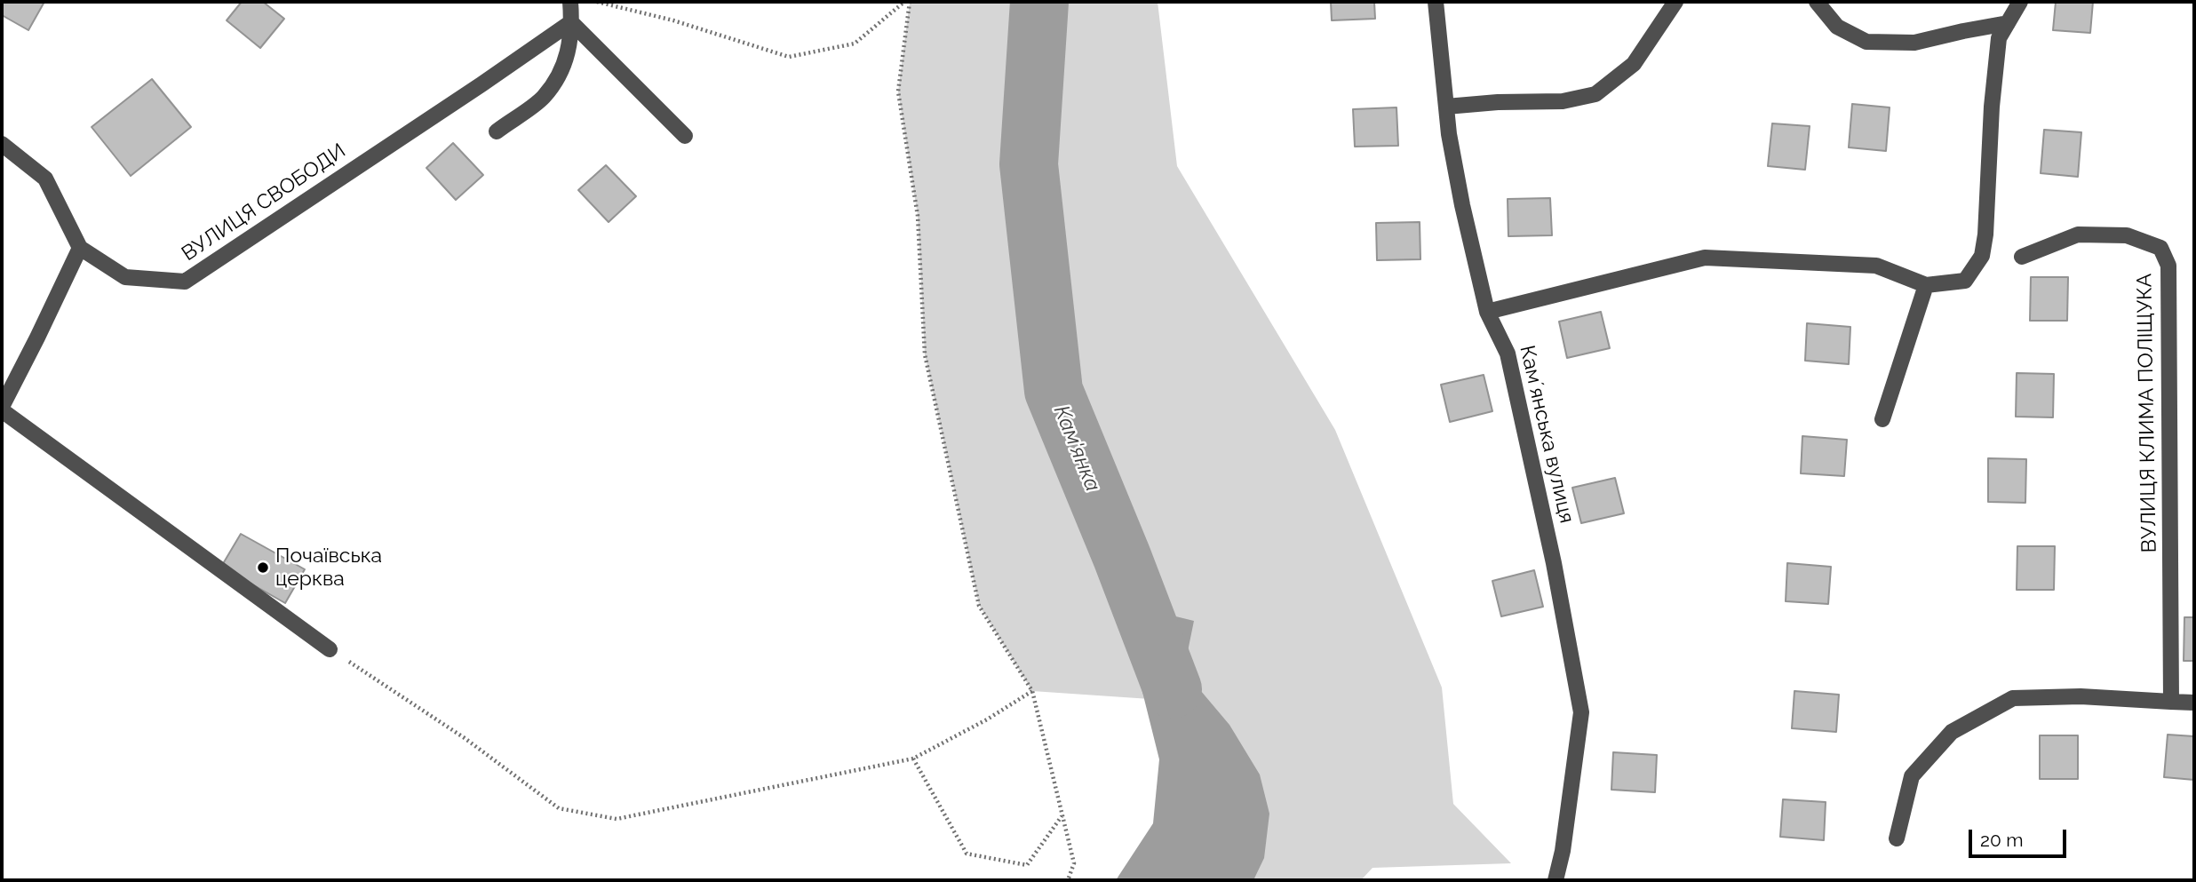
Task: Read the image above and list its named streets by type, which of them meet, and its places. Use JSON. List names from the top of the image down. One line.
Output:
{"streets":{"street":["ВУЛИЦЯ СВОБОДИ","ВУЛИЦЯ КЛИМА ПОЛІЩУКА","Камʼянська вулиця"]},"water":["Кам'янка"],"places":["Почаївська церква"],"scale_bar":"20 m"}
